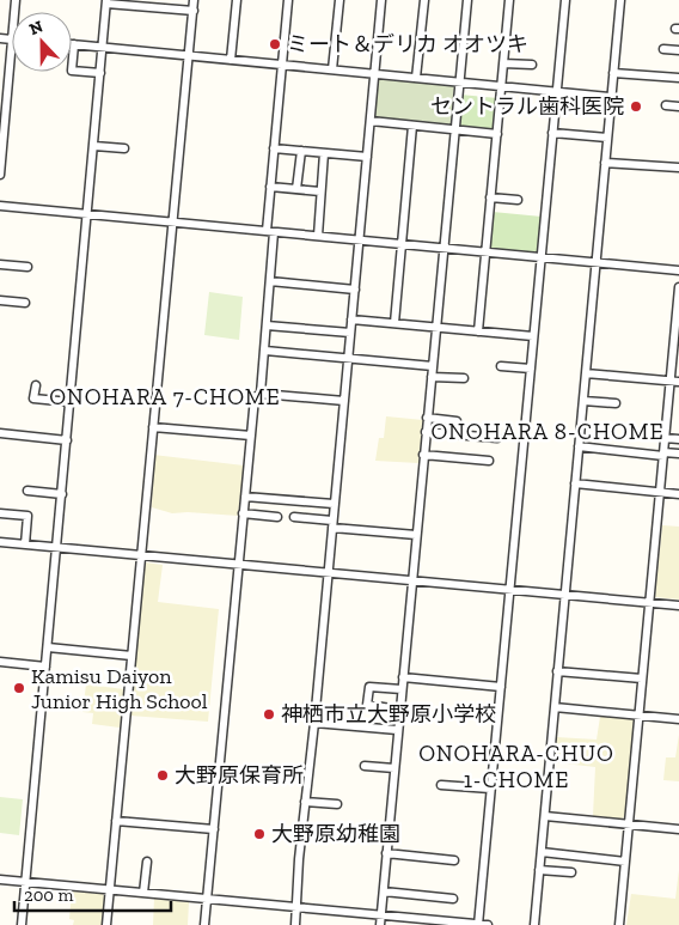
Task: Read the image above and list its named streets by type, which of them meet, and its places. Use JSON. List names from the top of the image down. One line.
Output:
{"districts":["ONOHARA 7-CHOME","ONOHARA 8-CHOME","ONOHARA-CHUO 1-CHOME"],"places":["ミート＆デリカ オオツキ","セントラル歯科医院","Kamisu Daiyon Junior High School","神栖市立大野原小学校","大野原保育所","大野原幼稚園"],"scale_bar":"200 m","north":"top"}
